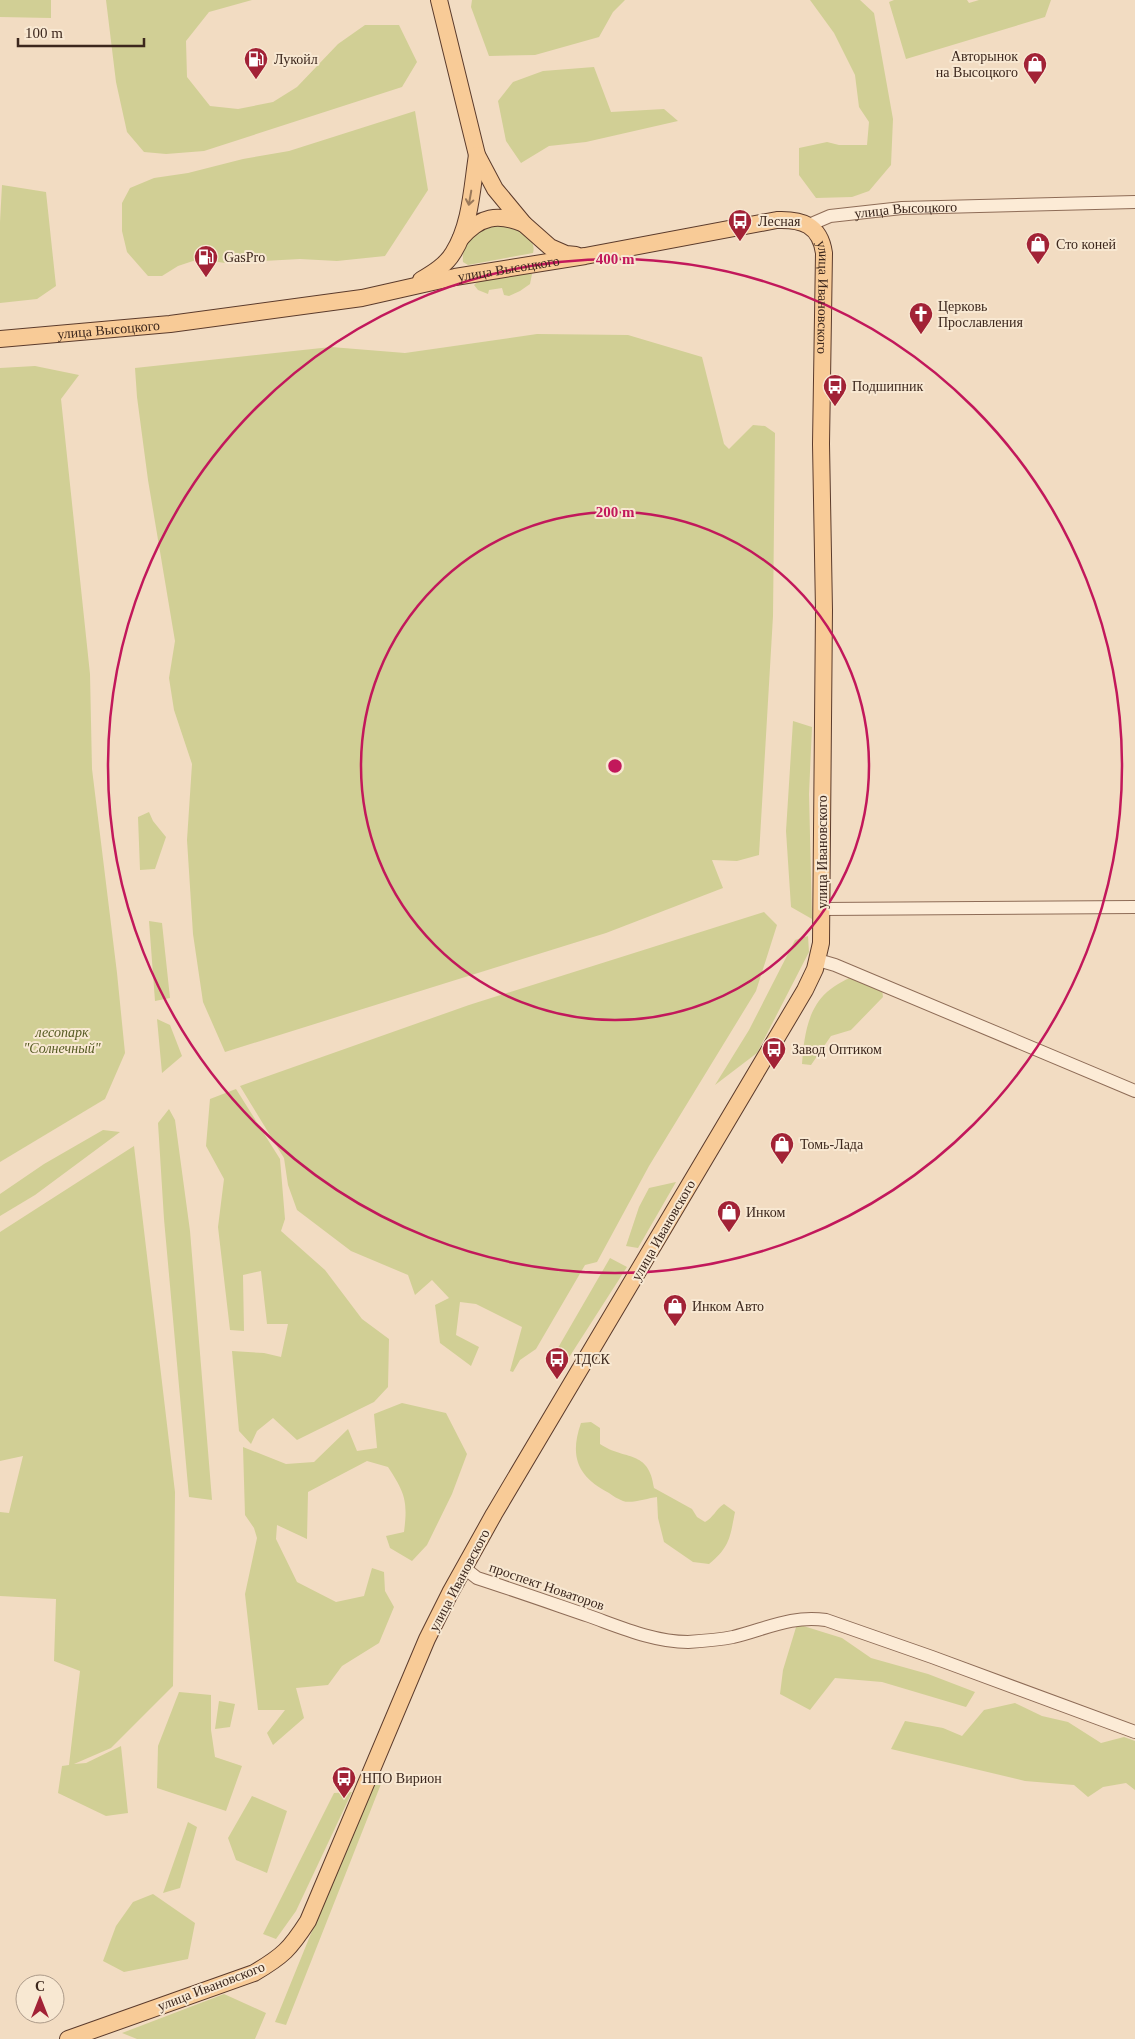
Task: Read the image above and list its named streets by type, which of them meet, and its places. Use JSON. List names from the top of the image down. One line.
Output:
{"streets":{"main road":["улица Высоцкого","улица Ивановского"],"street":["проспект Новаторов"]},"crossings":[["улица Высоцкого","улица Ивановского"],["улица Ивановского","проспект Новаторов"]],"parks":["лесопарк \"Солнечный\""],"places":{"fuel station":["Лукойл","GasPro"],"shop":["Авторынок на Высоцкого","Сто коней","Томь-Лада","Инком","Инком Авто"],"bus stop":["Лесная","Подшипник","Завод Оптиком","ТДСК","НПО Вирион"],"church":["Церковь Прославления"]},"scale_bar":"100 m","north":"top","rings":["400 m","200 m"]}
